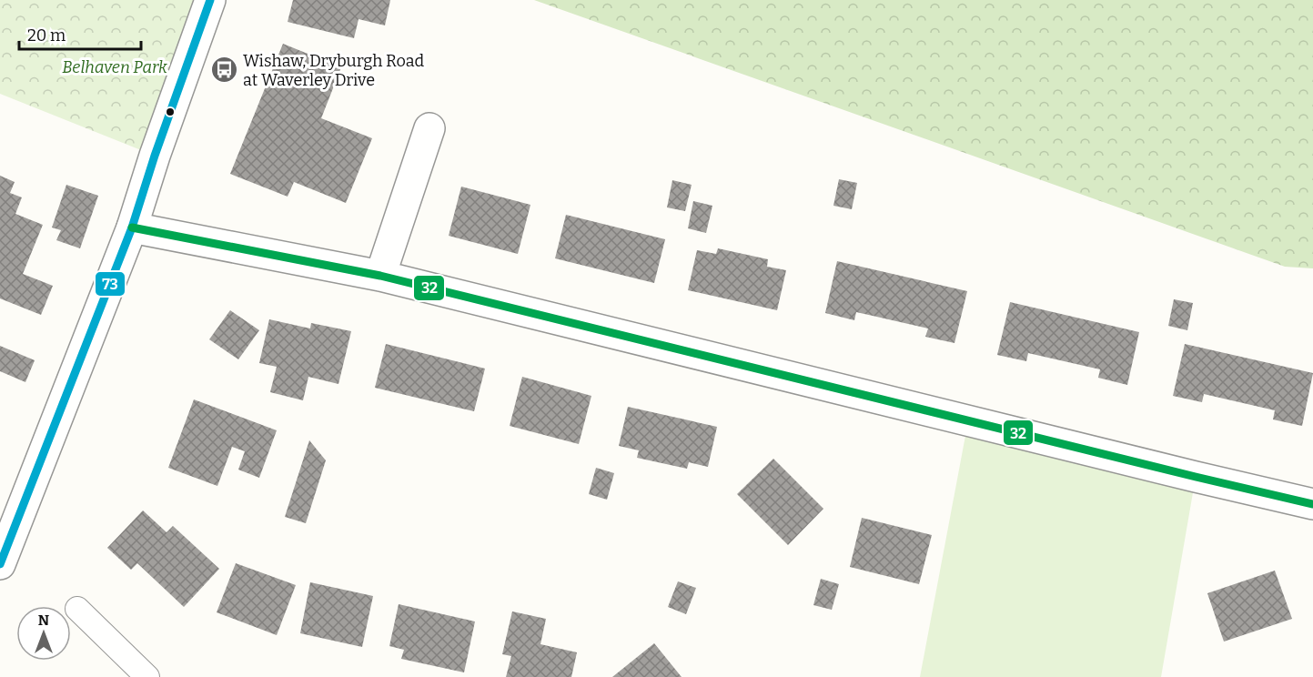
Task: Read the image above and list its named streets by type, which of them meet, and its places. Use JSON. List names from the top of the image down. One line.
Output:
{"parks":["Belhaven Park"],"places":{"bus stop":["Wishaw, Dryburgh Road at Waverley Drive"]},"lines":["transit line 73","transit line 32"],"scale_bar":"20 m","north":"top"}
